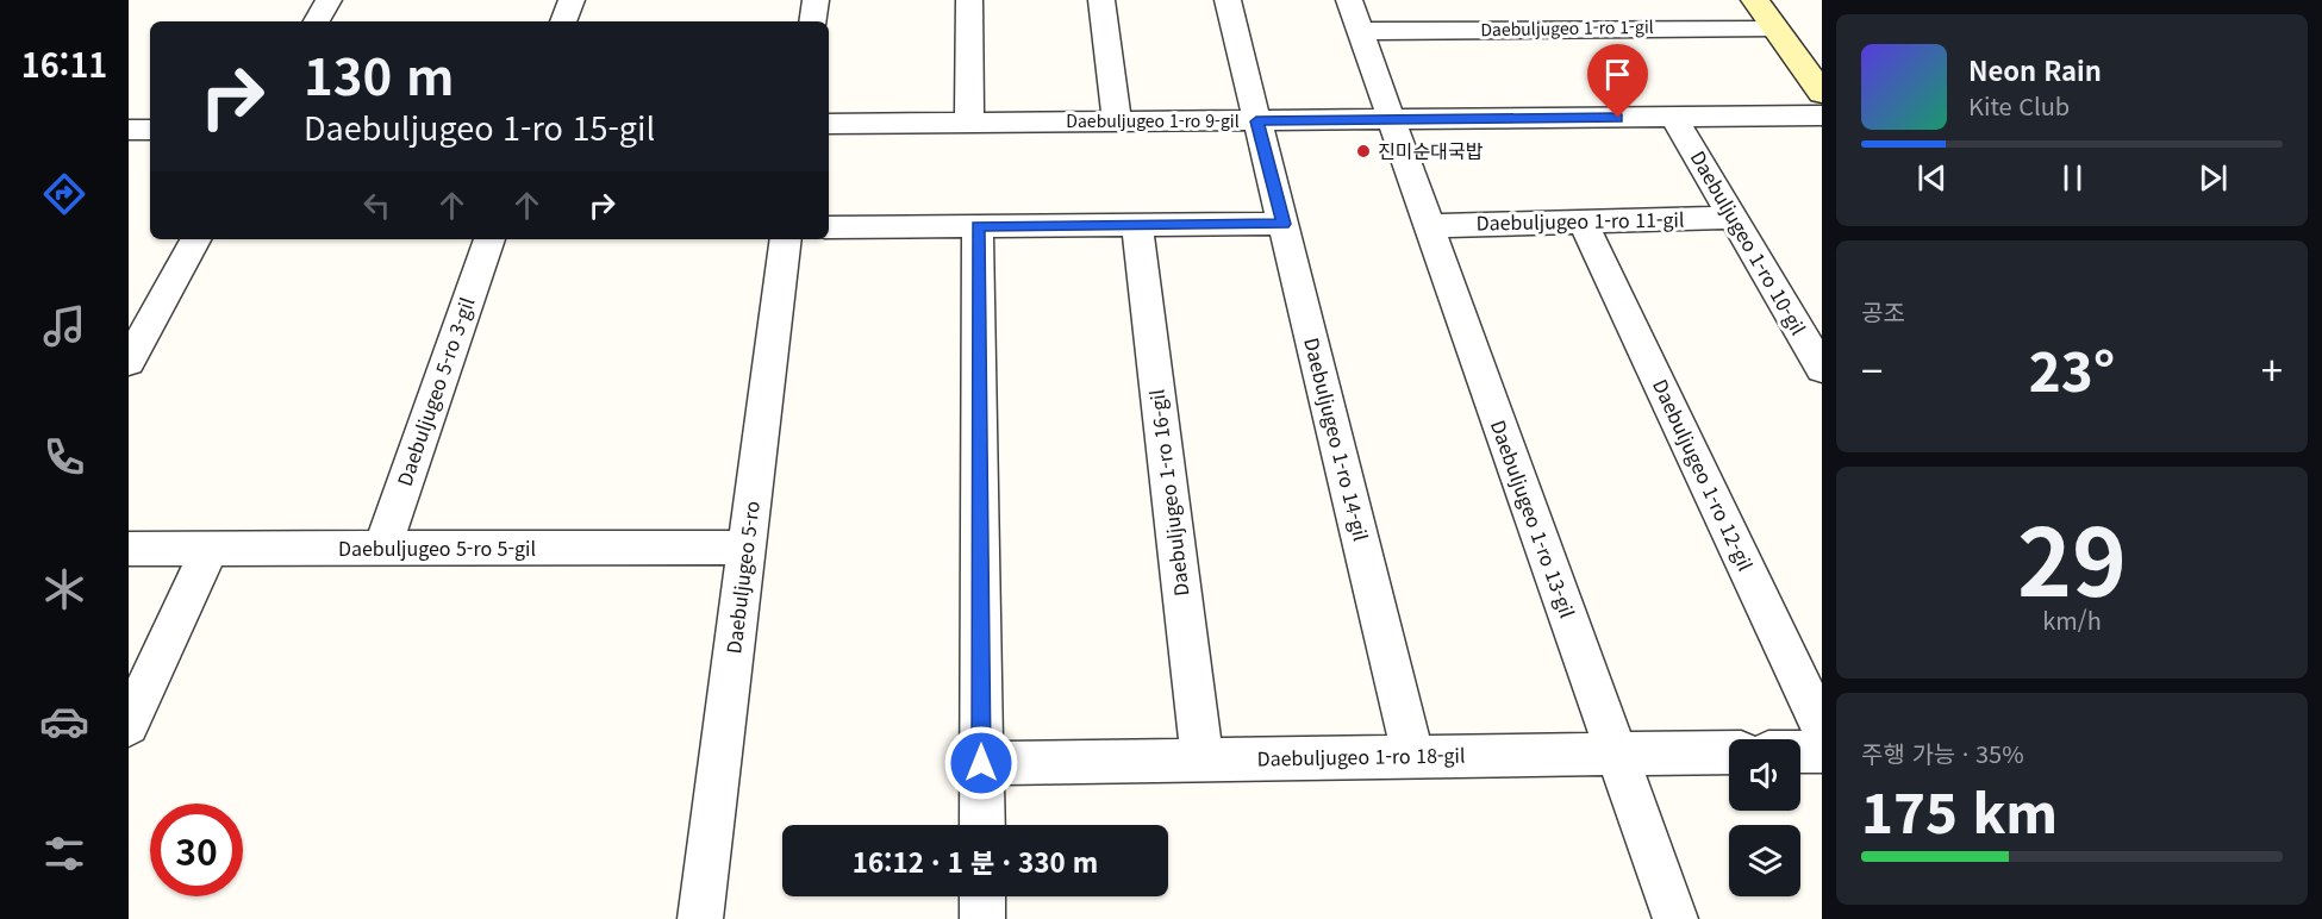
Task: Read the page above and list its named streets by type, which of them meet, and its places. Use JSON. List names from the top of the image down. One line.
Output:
{"streets":{"street":["Daebuljugeo 1-ro 1-gil","Daebuljugeo 1-ro 9-gil","Daebuljugeo 1-ro 11-gil","Daebuljugeo 1-ro 10-gil","Daebuljugeo 5-ro 3-gil","Daebuljugeo 1-ro 14-gil","Daebuljugeo 1-ro 12-gil","Daebuljugeo 1-ro 16-gil","Daebuljugeo 1-ro 13-gil","Daebuljugeo 5-ro 5-gil","Daebuljugeo 5-ro","Daebuljugeo 1-ro 18-gil"]},"crossings":[["Daebuljugeo 1-ro 1-gil","Daebuljugeo 1-ro 13-gil"],["Daebuljugeo 1-ro 9-gil","Daebuljugeo 1-ro 10-gil"],["Daebuljugeo 1-ro 9-gil","Daebuljugeo 1-ro 14-gil"],["Daebuljugeo 1-ro 9-gil","Daebuljugeo 1-ro 13-gil"],["Daebuljugeo 1-ro 11-gil","Daebuljugeo 1-ro 10-gil"],["Daebuljugeo 1-ro 11-gil","Daebuljugeo 1-ro 12-gil"],["Daebuljugeo 1-ro 11-gil","Daebuljugeo 1-ro 13-gil"],["Daebuljugeo 5-ro 3-gil","Daebuljugeo 5-ro 5-gil"],["Daebuljugeo 1-ro 14-gil","Daebuljugeo 1-ro 18-gil"],["Daebuljugeo 1-ro 16-gil","Daebuljugeo 1-ro 18-gil"],["Daebuljugeo 1-ro 13-gil","Daebuljugeo 1-ro 18-gil"],["Daebuljugeo 5-ro 5-gil","Daebuljugeo 5-ro"]],"places":["진미순대국밥"],"page":{"tabs":"16:11","turn":["130 m","Daebuljugeo 1-ro 15-gil"],"song":["Neon Rain","Kite Club"],"tile":["공조",["29","km/h"],["주행 가능 · 35%","175 km"]],"heat":["−","23°","+"],"limit":"30","trip":"16:12 · 1 분 · 330 m"}}
